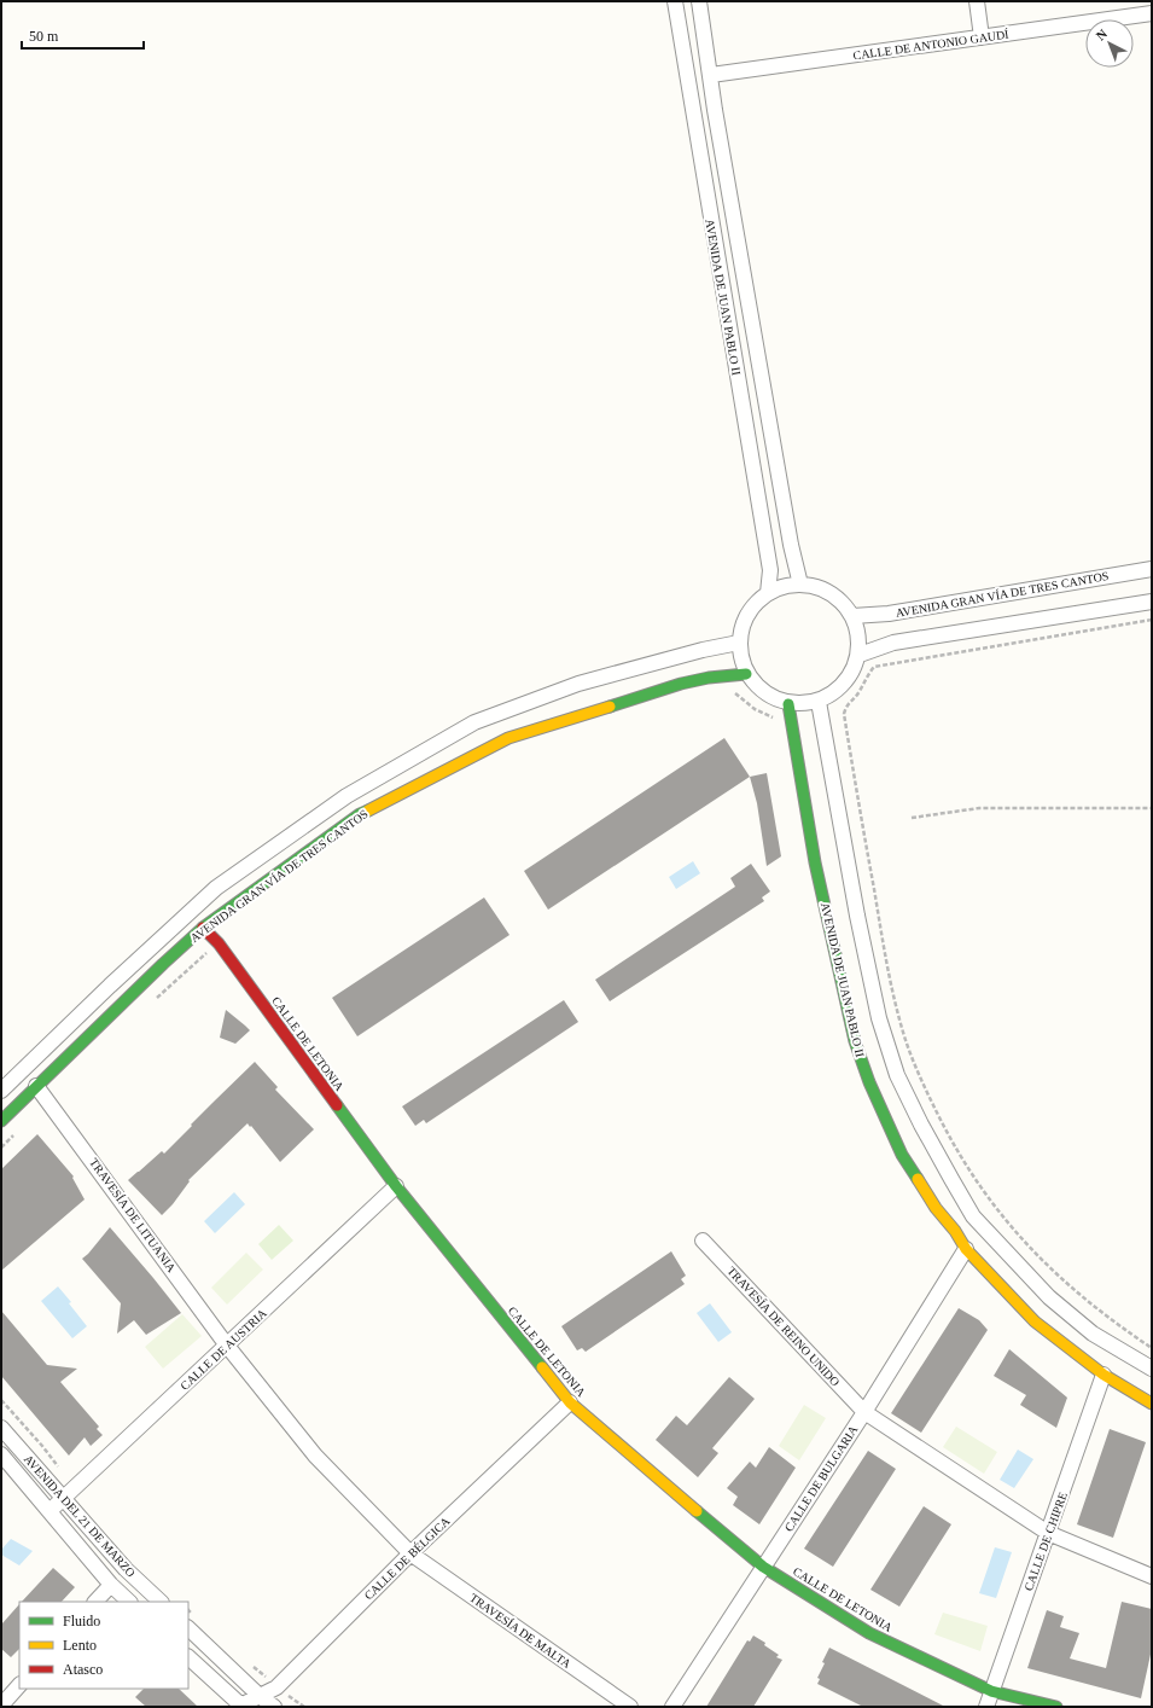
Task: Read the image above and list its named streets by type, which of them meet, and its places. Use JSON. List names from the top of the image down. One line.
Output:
{"streets":{"street":["CALLE DE ANTONIO GAUDÍ","AVENIDA DE JUAN PABLO II","AVENIDA GRAN VÍA DE TRES CANTOS","CALLE DE LETONIA","TRAVESÍA DE LITUANIA","TRAVESÍA DE REINO UNIDO","CALLE DE AUSTRIA","CALLE DE BULGARIA","AVENIDA DEL 21 DE MARZO","CALLE DE CHIPRE","CALLE DE BÉLGICA","TRAVESÍA DE MALTA"]},"crossings":[["CALLE DE ANTONIO GAUDÍ","AVENIDA DE JUAN PABLO II"],["AVENIDA DE JUAN PABLO II","AVENIDA GRAN VÍA DE TRES CANTOS"],["AVENIDA DE JUAN PABLO II","CALLE DE BULGARIA"],["AVENIDA DE JUAN PABLO II","CALLE DE CHIPRE"],["AVENIDA GRAN VÍA DE TRES CANTOS","CALLE DE LETONIA"],["AVENIDA GRAN VÍA DE TRES CANTOS","TRAVESÍA DE LITUANIA"],["CALLE DE LETONIA","CALLE DE AUSTRIA"],["CALLE DE LETONIA","CALLE DE BULGARIA"],["CALLE DE LETONIA","CALLE DE CHIPRE"],["CALLE DE LETONIA","CALLE DE BÉLGICA"],["TRAVESÍA DE LITUANIA","CALLE DE AUSTRIA"],["TRAVESÍA DE LITUANIA","CALLE DE BÉLGICA"],["TRAVESÍA DE LITUANIA","TRAVESÍA DE MALTA"],["TRAVESÍA DE REINO UNIDO","CALLE DE BULGARIA"],["TRAVESÍA DE REINO UNIDO","CALLE DE CHIPRE"],["CALLE DE AUSTRIA","AVENIDA DEL 21 DE MARZO"],["CALLE DE BÉLGICA","TRAVESÍA DE MALTA"]],"legend":["Fluido","Lento","Atasco"],"scale_bar":"50 m","north":"top left"}
